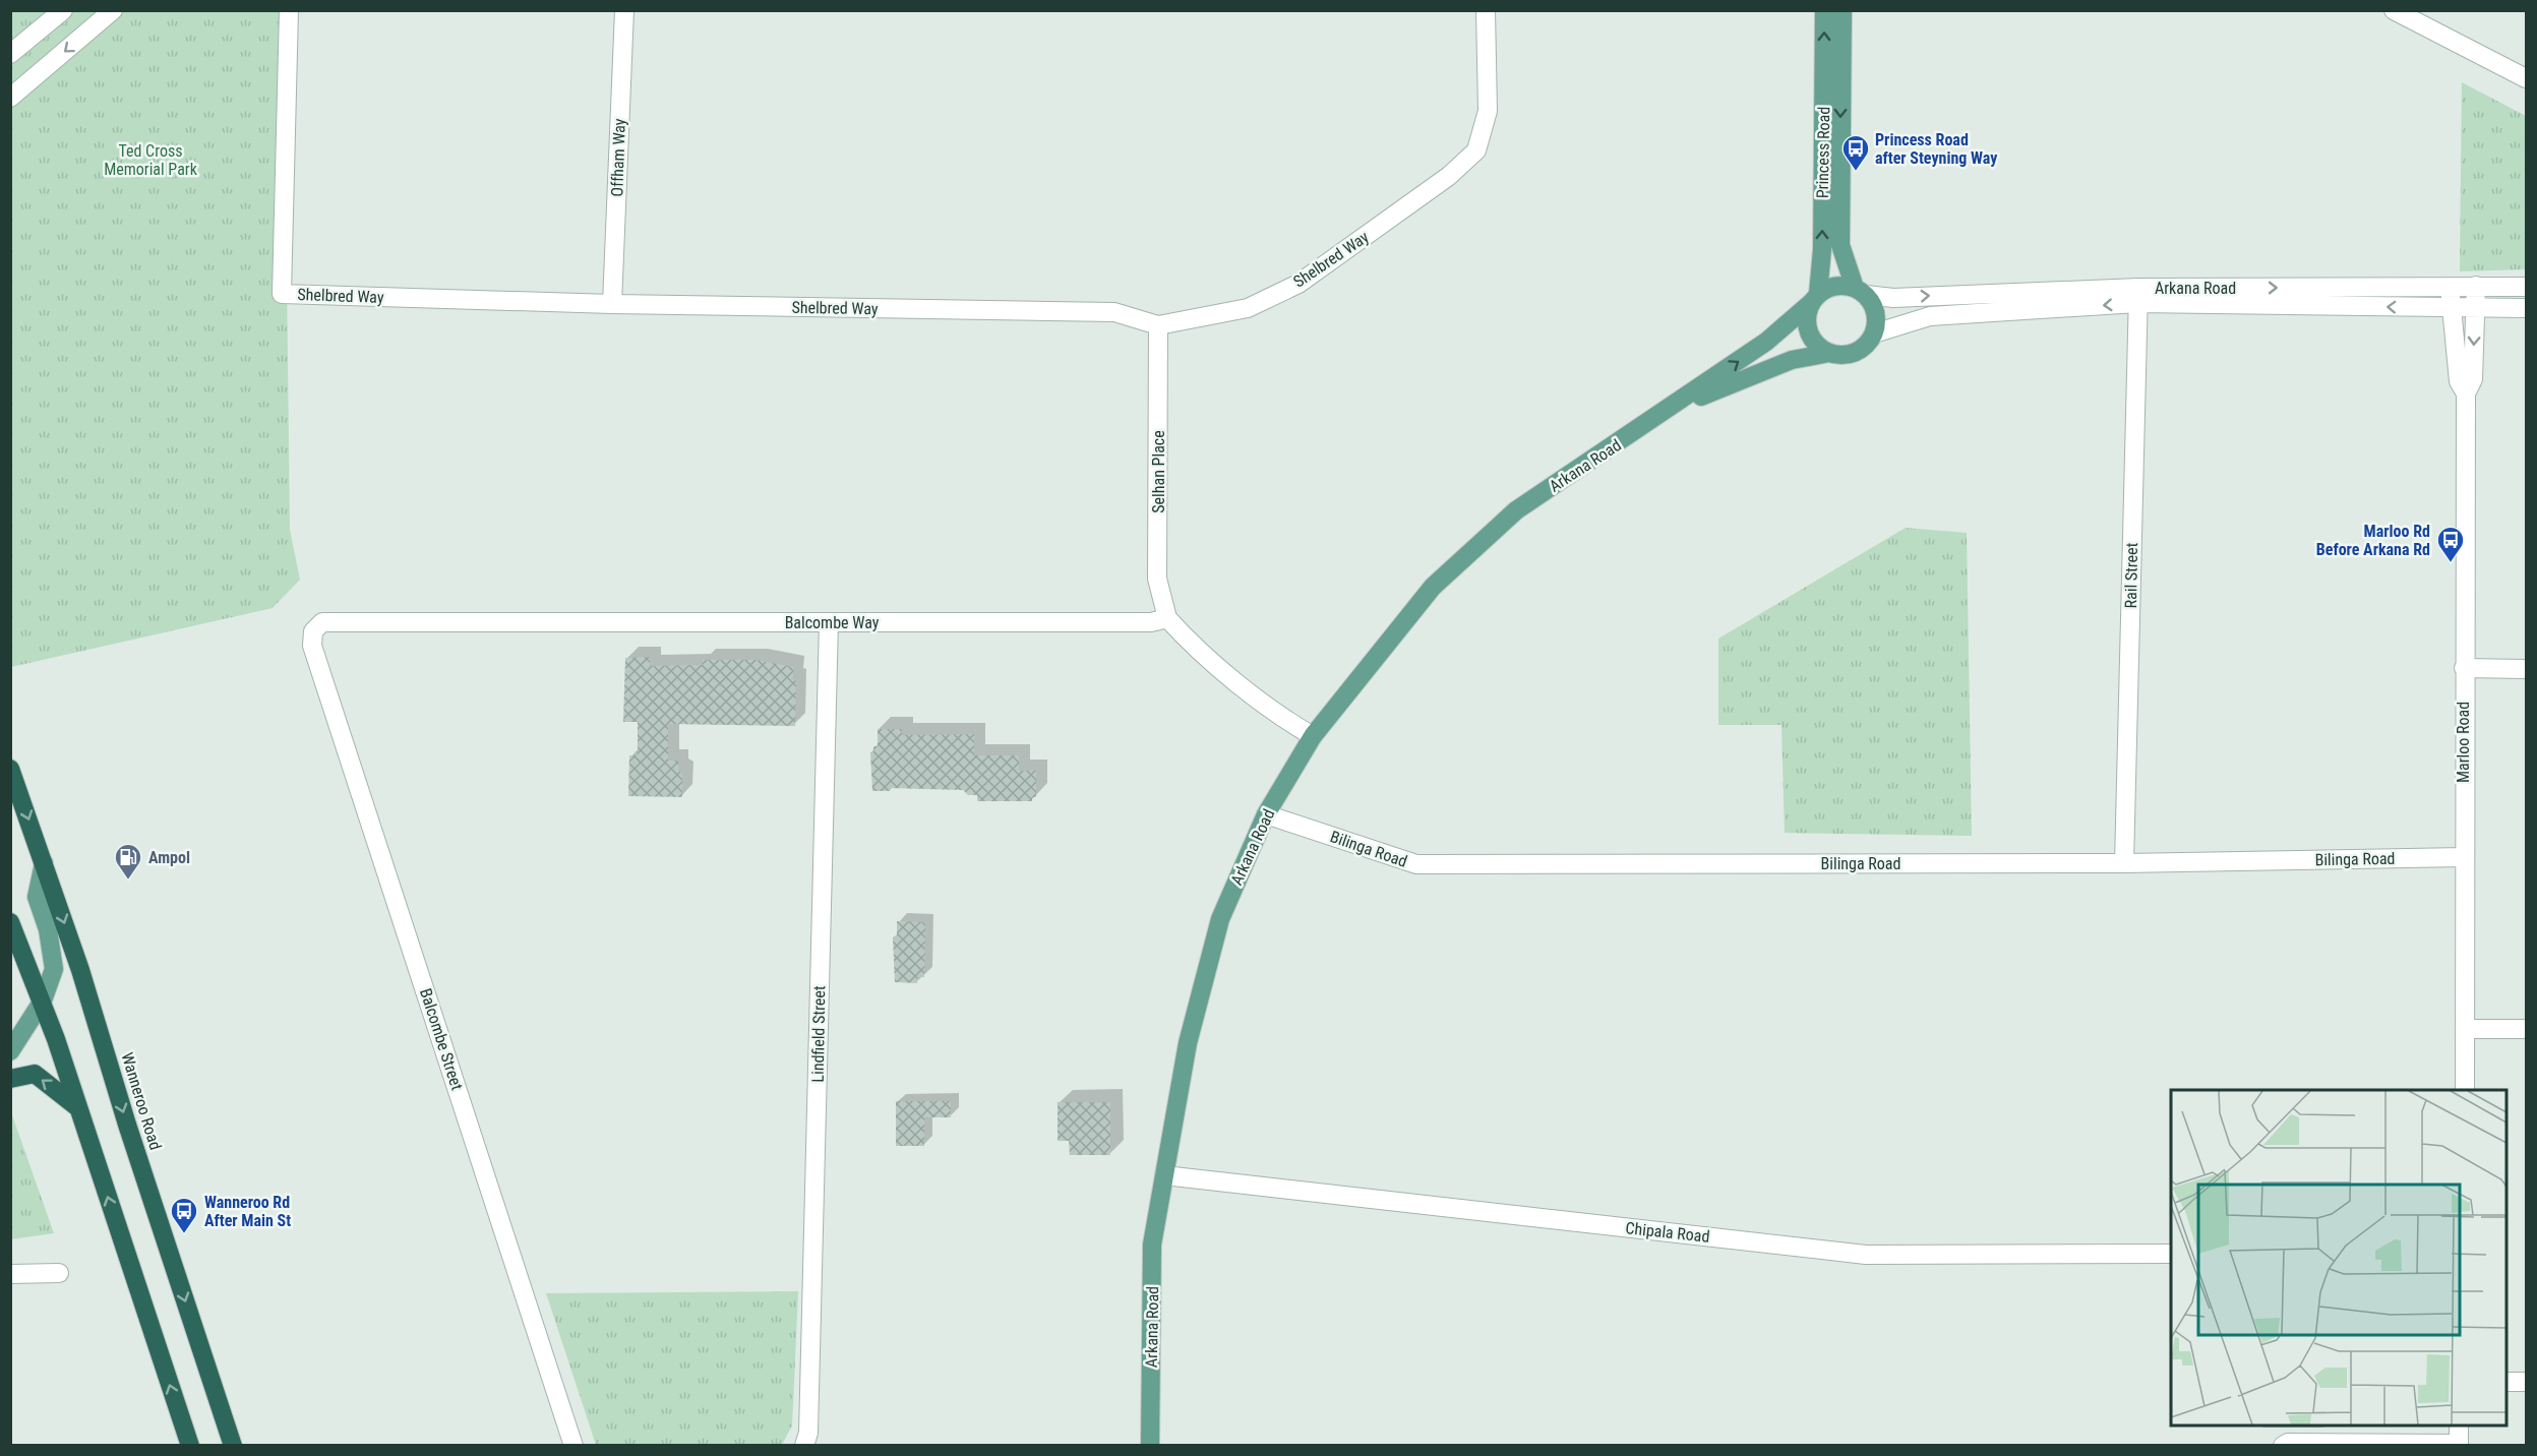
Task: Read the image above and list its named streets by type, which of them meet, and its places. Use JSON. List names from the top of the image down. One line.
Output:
{"streets":{"highway":["Wanneroo Road"],"main road":["Princess Road","Arkana Road"],"street":["Offham Way","Shelbred Way","Selhan Place","Rail Street","Balcombe Way","Marloo Road","Bilinga Road","Lindfield Street","Balcombe Street","Chipala Road"]},"crossings":[["Princess Road","Arkana Road"],["Offham Way","Shelbred Way"],["Shelbred Way","Selhan Place"],["Arkana Road","Rail Street"],["Arkana Road","Marloo Road"],["Arkana Road","Bilinga Road"],["Arkana Road","Chipala Road"],["Selhan Place","Balcombe Way"],["Rail Street","Bilinga Road"],["Balcombe Way","Lindfield Street"],["Balcombe Way","Balcombe Street"],["Marloo Road","Bilinga Road"]],"parks":["Ted Cross Memorial Park"],"places":{"bus stop":["Princess Road after Steyning Way","Marloo Rd Before Arkana Rd","Wanneroo Rd After Main St"],"fuel station":["Ampol"]}}
